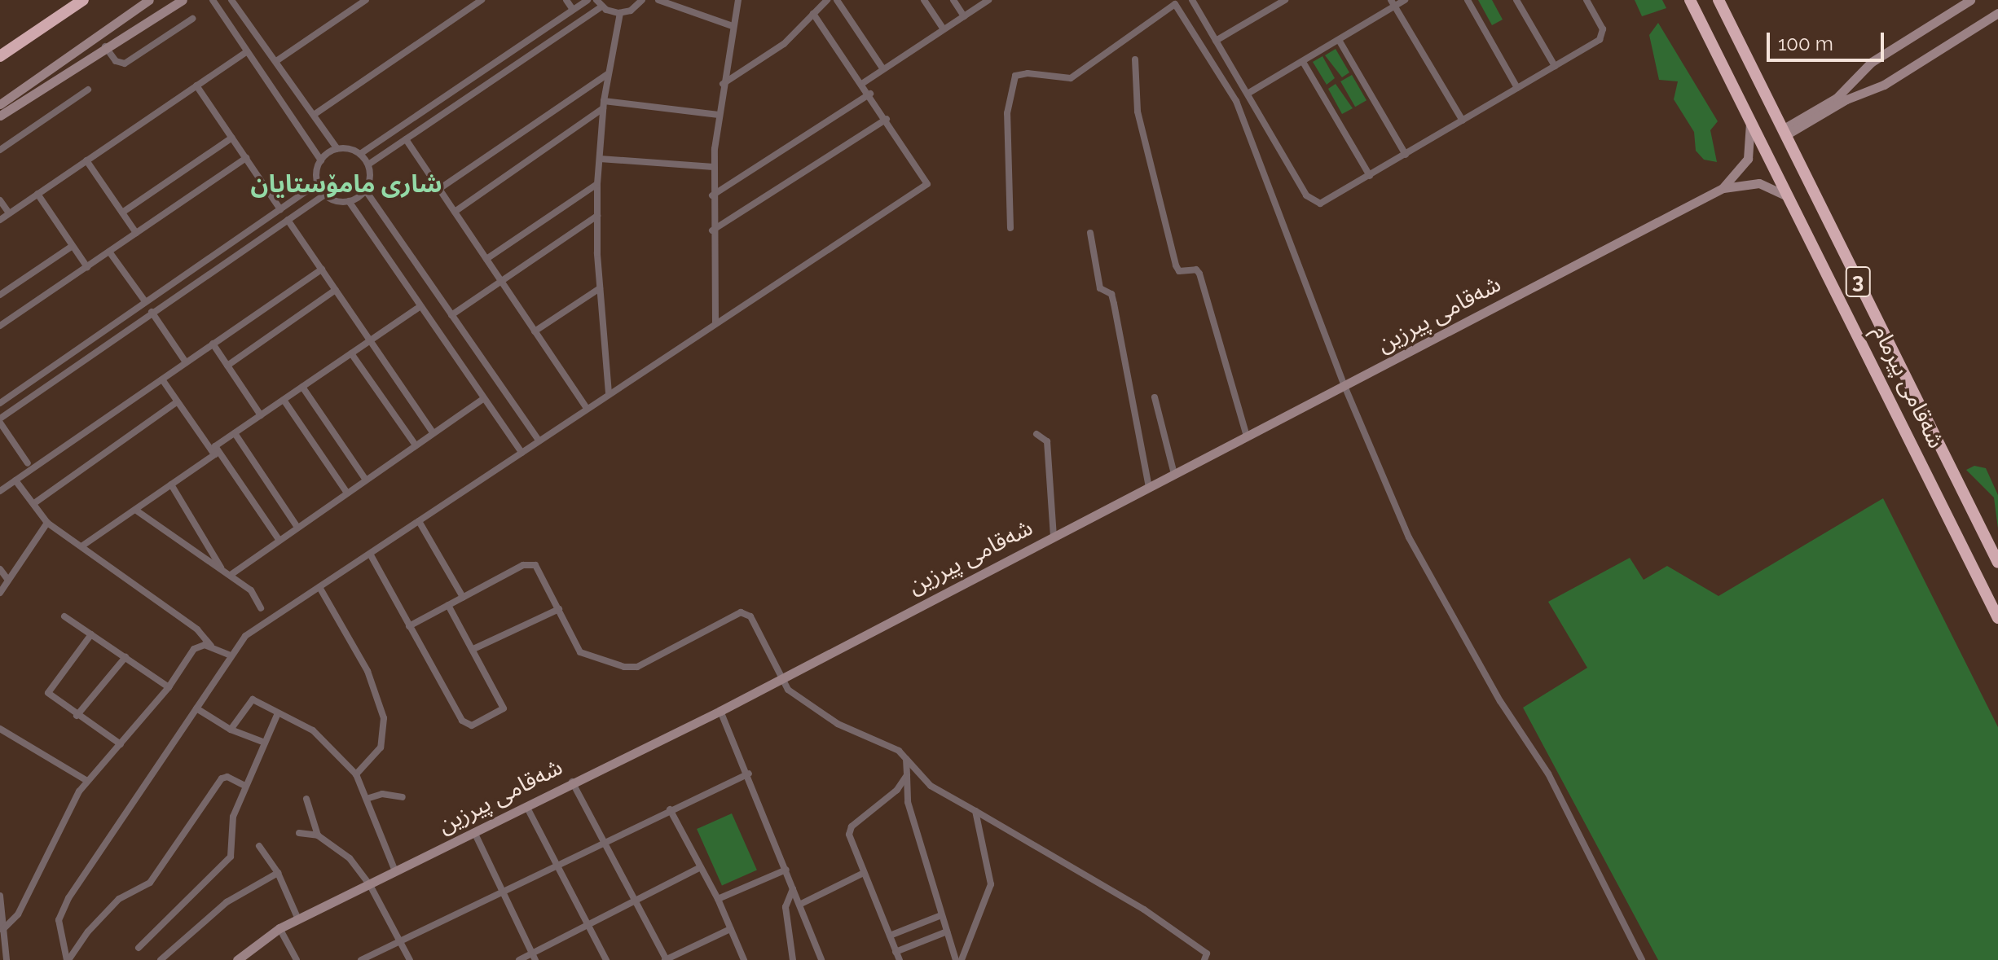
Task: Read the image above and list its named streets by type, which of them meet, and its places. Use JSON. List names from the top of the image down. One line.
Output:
{"streets":{"highway":["3","شەقامی پیرمام"],"street":["شەقامی پیرزین"]},"districts":["شاری مامۆستایان"],"scale_bar":"100 m"}
